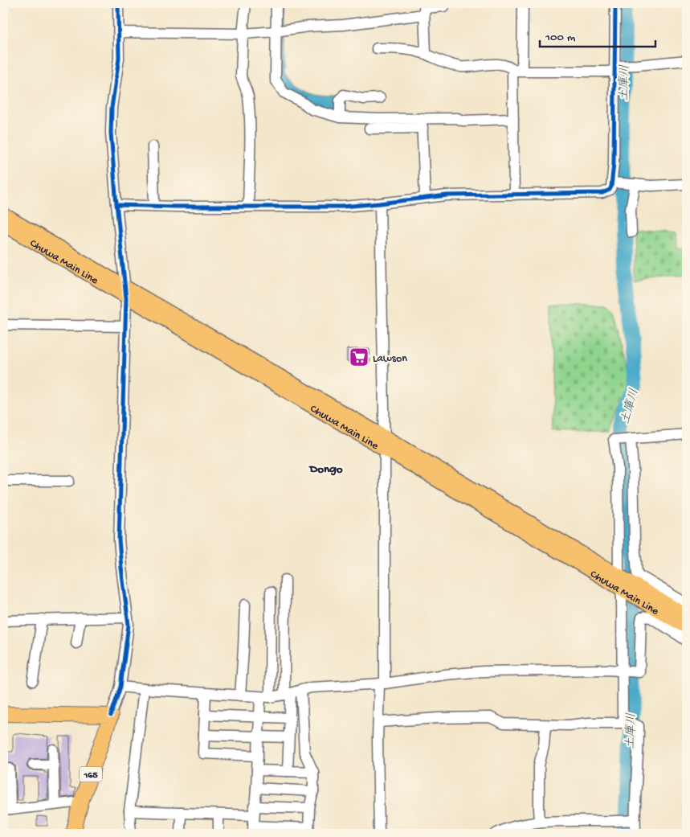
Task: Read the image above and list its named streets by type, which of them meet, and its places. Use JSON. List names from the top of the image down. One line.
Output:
{"streets":{"highway":["165"],"main road":["Chuwa Main Line"]},"districts":["Dongo"],"water":["土庫川"],"places":{"supermarket":["Lawson"]},"scale_bar":"100 m"}
